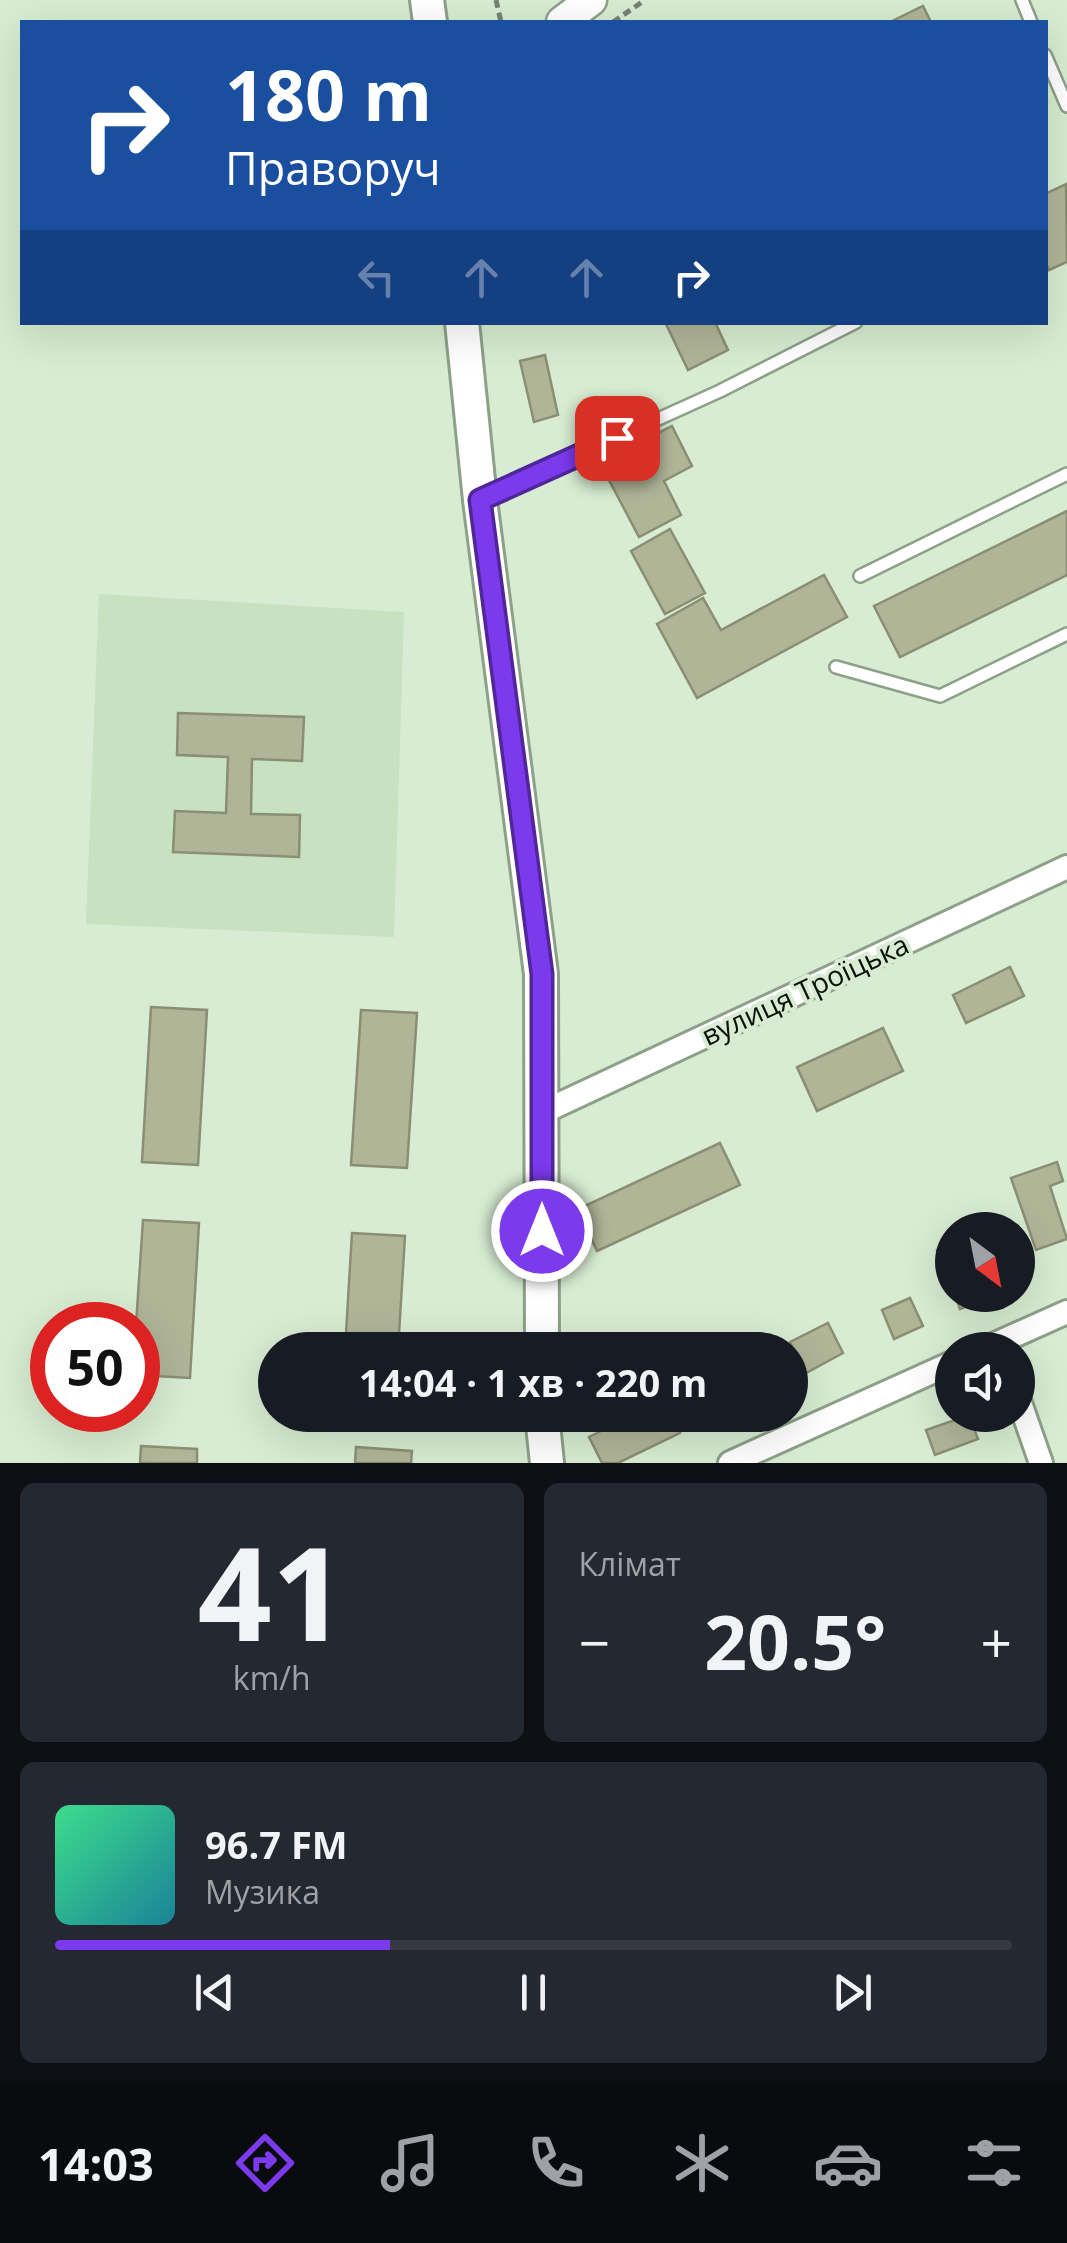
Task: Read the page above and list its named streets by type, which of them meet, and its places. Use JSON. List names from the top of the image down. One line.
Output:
{"streets":{"street":["вулиця Троїцька"]},"north":"bottom right","page":{"turn":["180 m","Праворуч"],"limit":"50","trip":"14:04 · 1 хв · 220 m","tile":[["41","km/h"],"Клімат"],"heat":["−","20.5°","+"],"song":["96.7 FM","Музика"],"tabs":"14:03"}}
